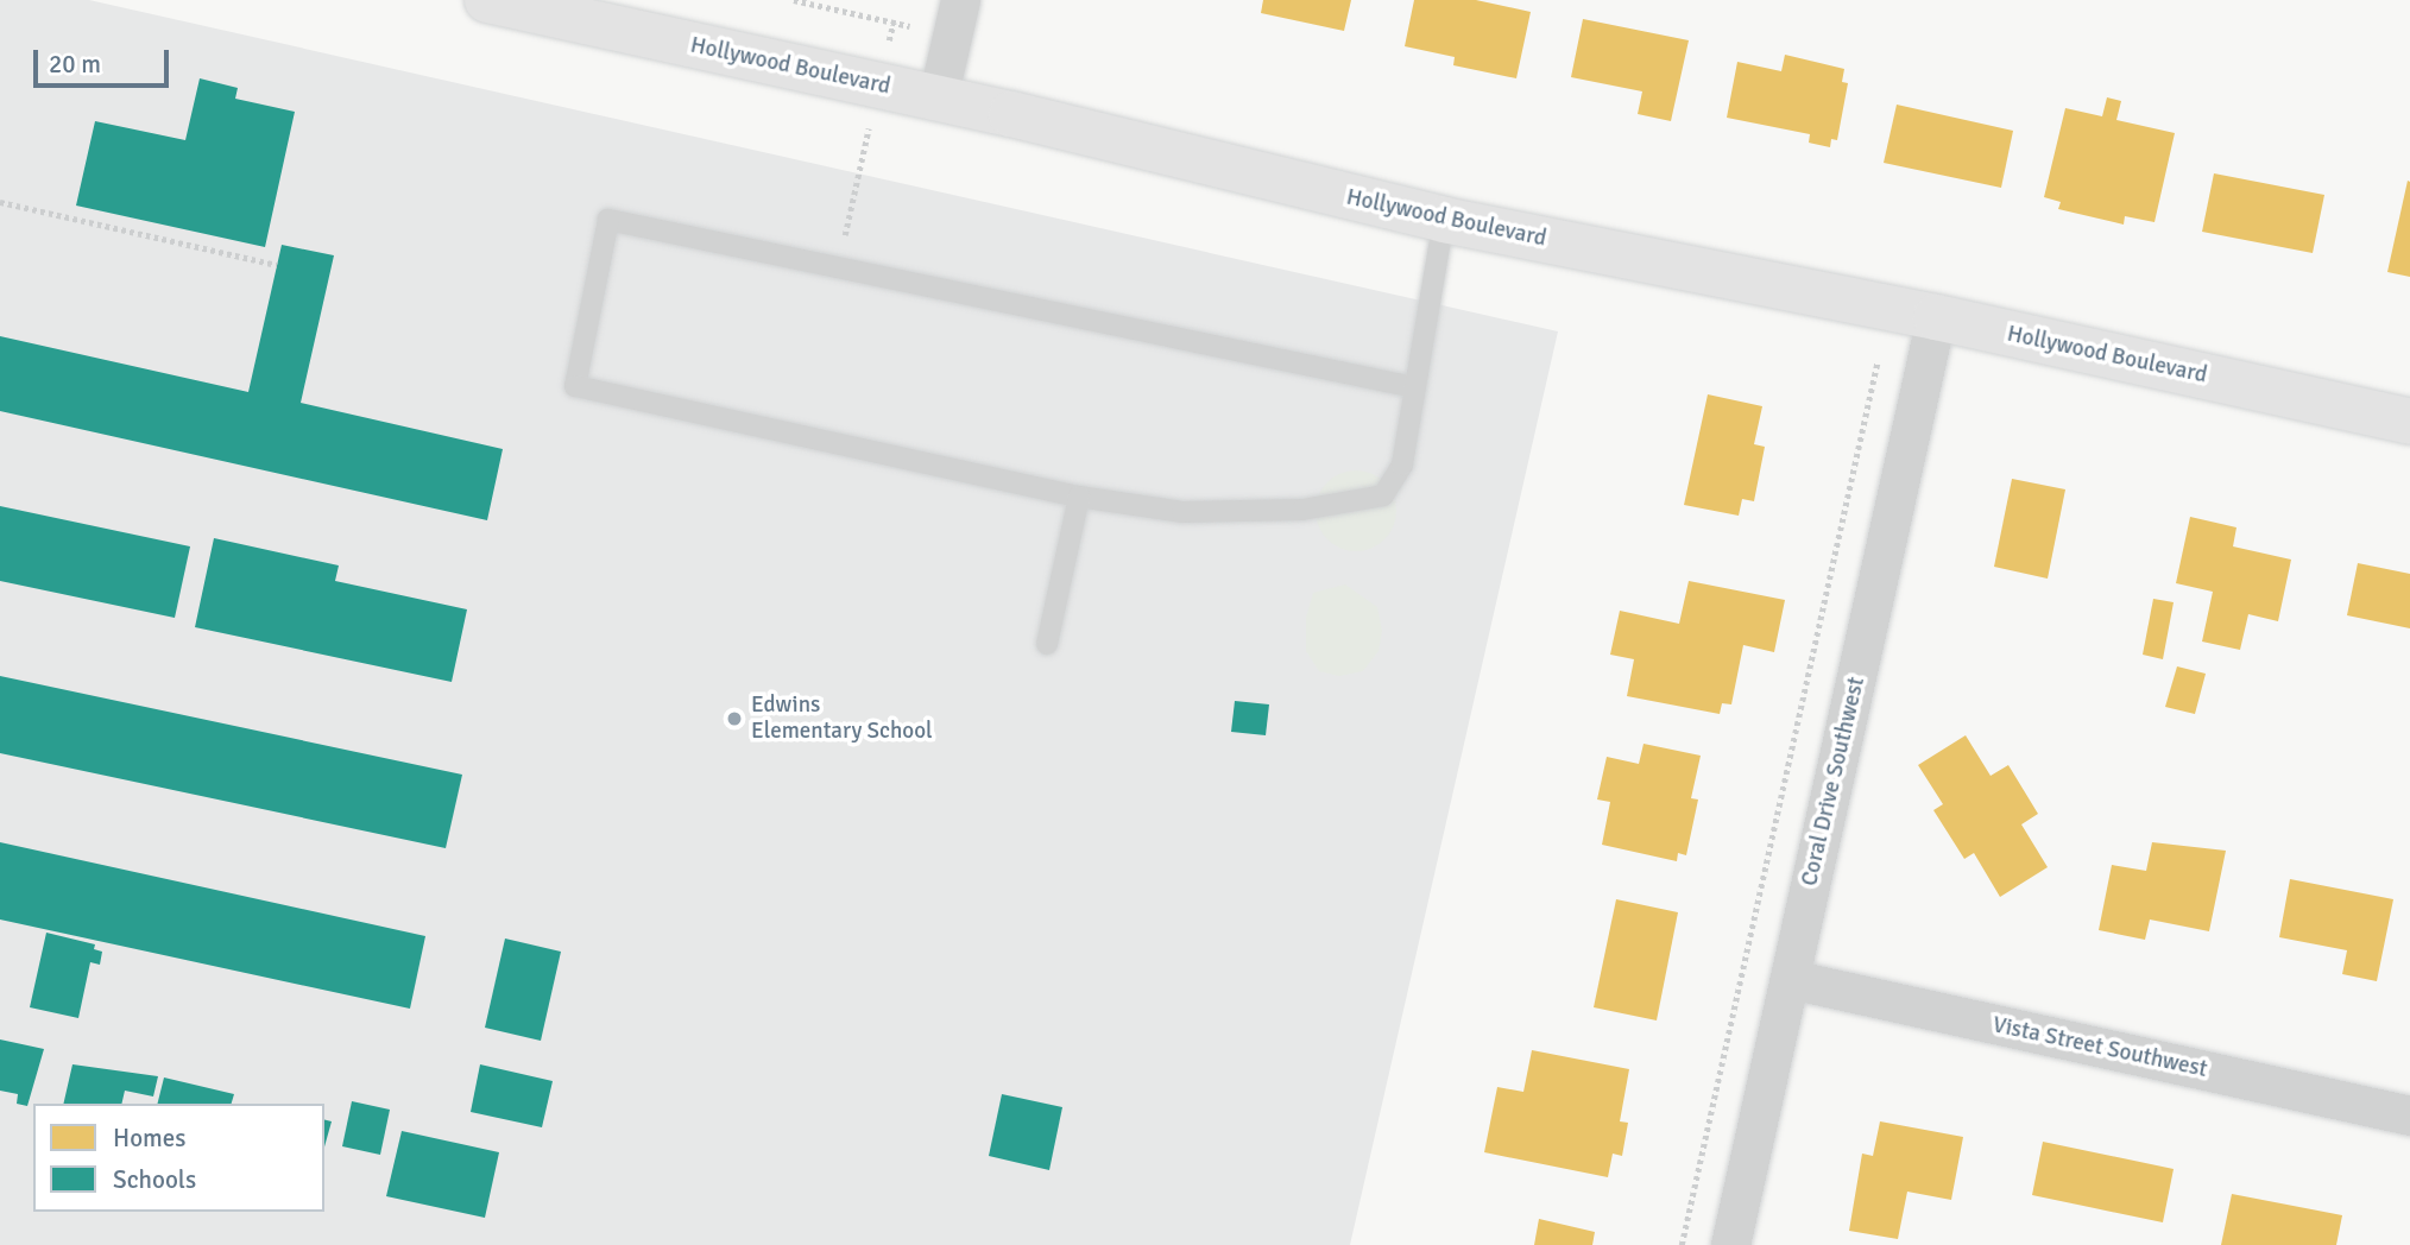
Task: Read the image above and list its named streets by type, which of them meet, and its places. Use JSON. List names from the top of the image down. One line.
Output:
{"streets":{"street":["Hollywood Boulevard","Coral Drive Southwest","Vista Street Southwest"]},"crossings":[["Hollywood Boulevard","Coral Drive Southwest"],["Coral Drive Southwest","Vista Street Southwest"]],"places":["Edwins Elementary School"],"legend":["Homes","Schools"],"scale_bar":"20 m"}
